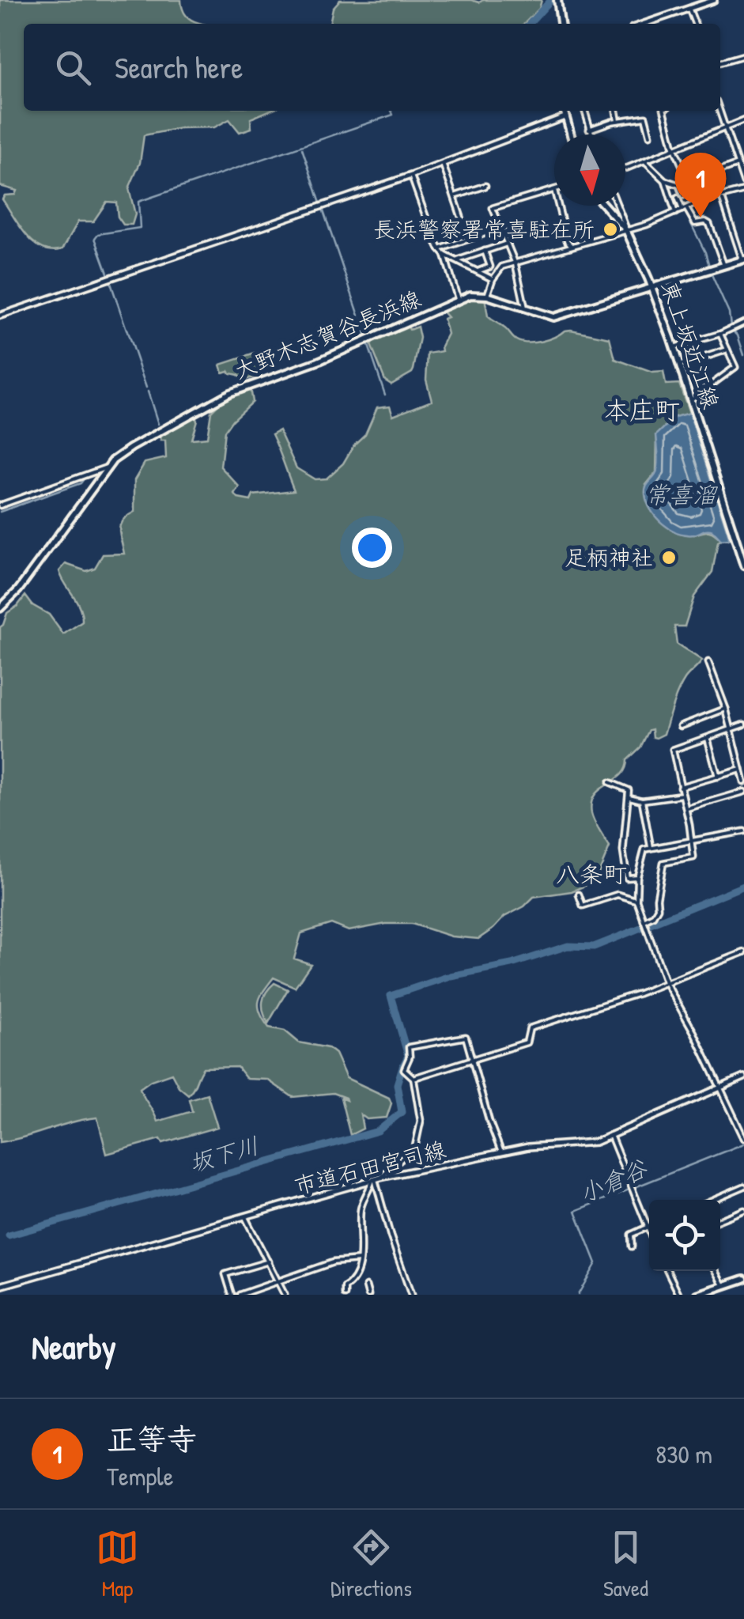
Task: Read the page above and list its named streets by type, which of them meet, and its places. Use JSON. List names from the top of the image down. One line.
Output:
{"streets":{"main road":["大野木志賀谷長浜線","東上坂近江線"],"street":["市道石田宮司線"]},"crossings":[["大野木志賀谷長浜線","東上坂近江線"]],"districts":["本庄町","八条町"],"water":["常喜溜","坂下川","小倉谷"],"places":["長浜警察署常喜駐在所","足柄神社"],"north":"bottom","page":{"search":"Search here","pins":"1","heading":"Nearby","list":[{"mark":"1","name":"正等寺","note":"Temple","value":"830 m"}],"nav":["Map","Directions","Saved"]}}
